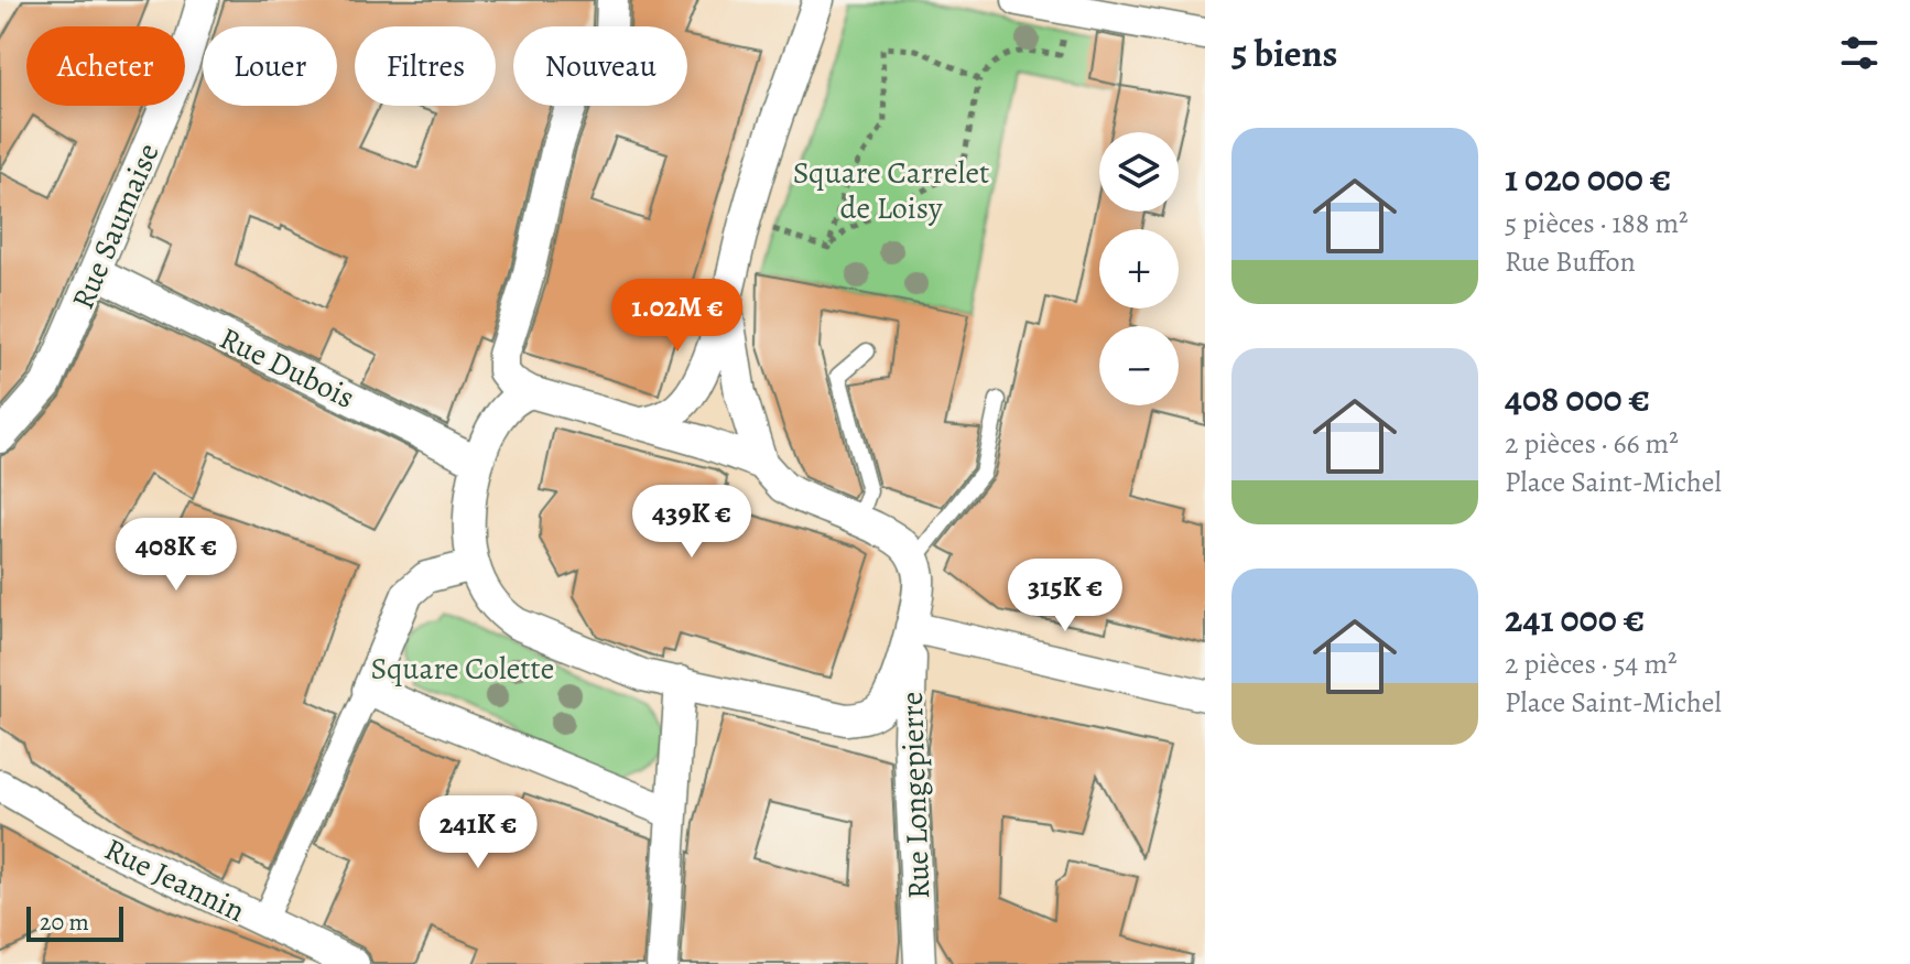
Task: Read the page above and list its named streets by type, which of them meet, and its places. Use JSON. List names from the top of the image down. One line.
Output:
{"streets":{"street":["Rue Saumaise","Rue Dubois","Rue Longepierre","Rue Jeannin"]},"crossings":[["Rue Saumaise","Rue Dubois"]],"parks":["Square Carrelet de Loisy","Square Colette"],"scale_bar":"20 m","page":{"heading":"5 biens","chip":["Acheter","Louer","Filtres","Nouveau"],"list":[{"name":"1 020 000 €","note":"5 pièces · 188 m² · Rue Buffon"},{"name":"408 000 €","note":"2 pièces · 66 m² · Place Saint-Michel"},{"name":"241 000 €","note":"2 pièces · 54 m² · Place Saint-Michel"}],"map_buttons":["+","−"],"price":["1.02M €","439K €","408K €","315K €","241K €"],"scale":"20 m"}}
